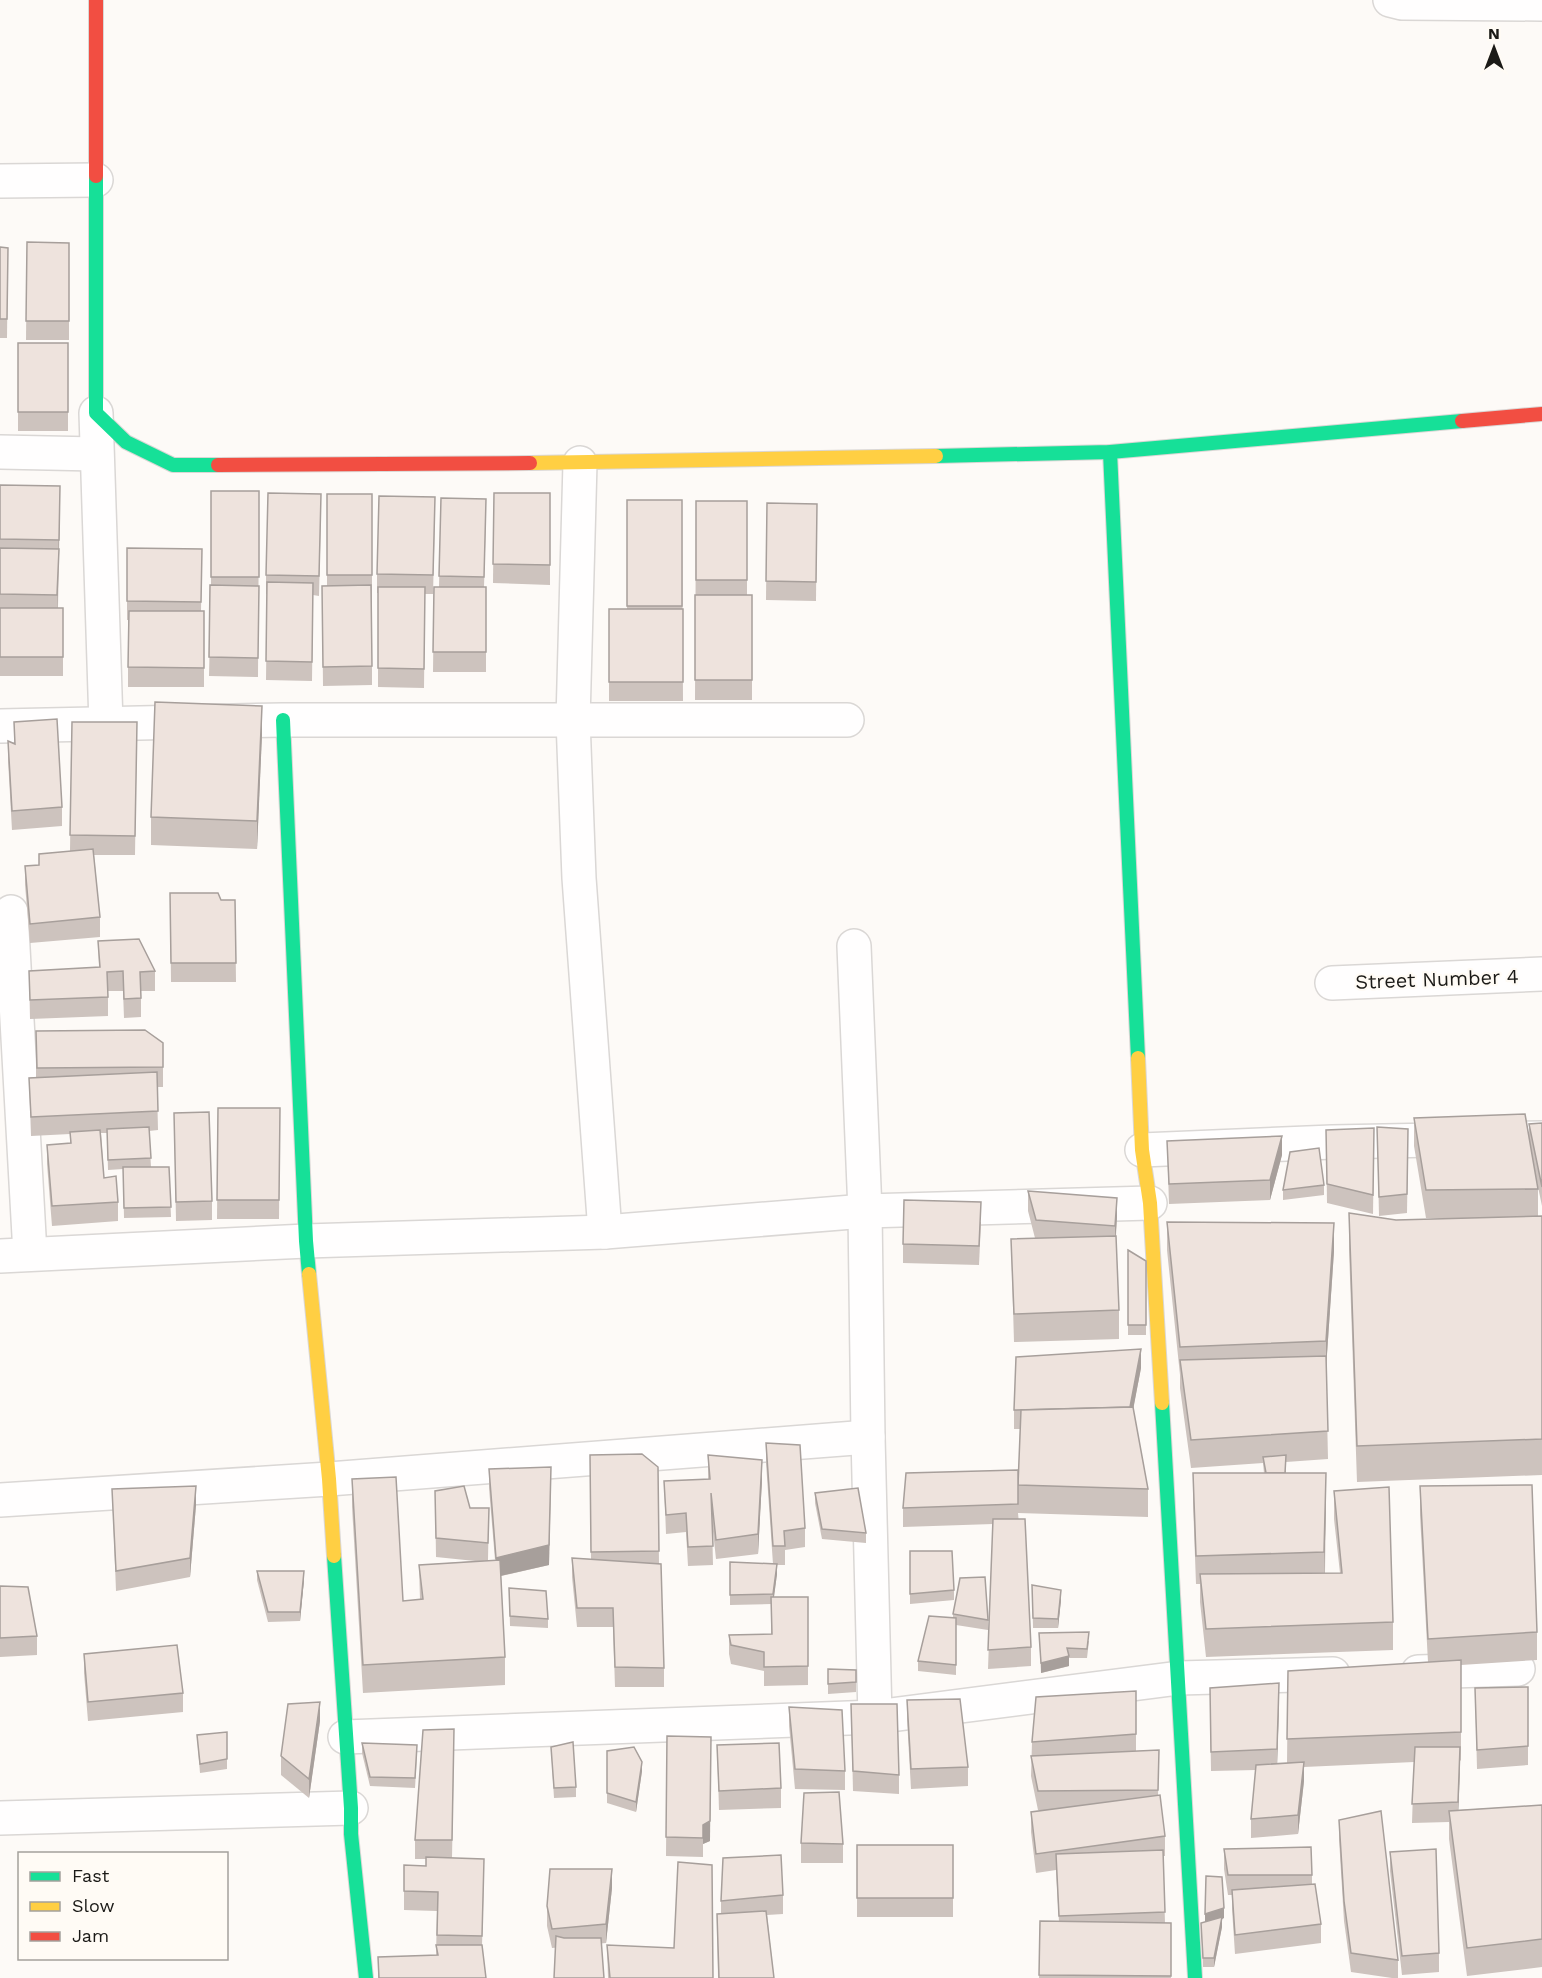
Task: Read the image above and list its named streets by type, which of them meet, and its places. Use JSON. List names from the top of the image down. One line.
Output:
{"streets":{"street":["Street Number 4"]},"legend":["Fast","Slow","Jam"],"north":"top"}
